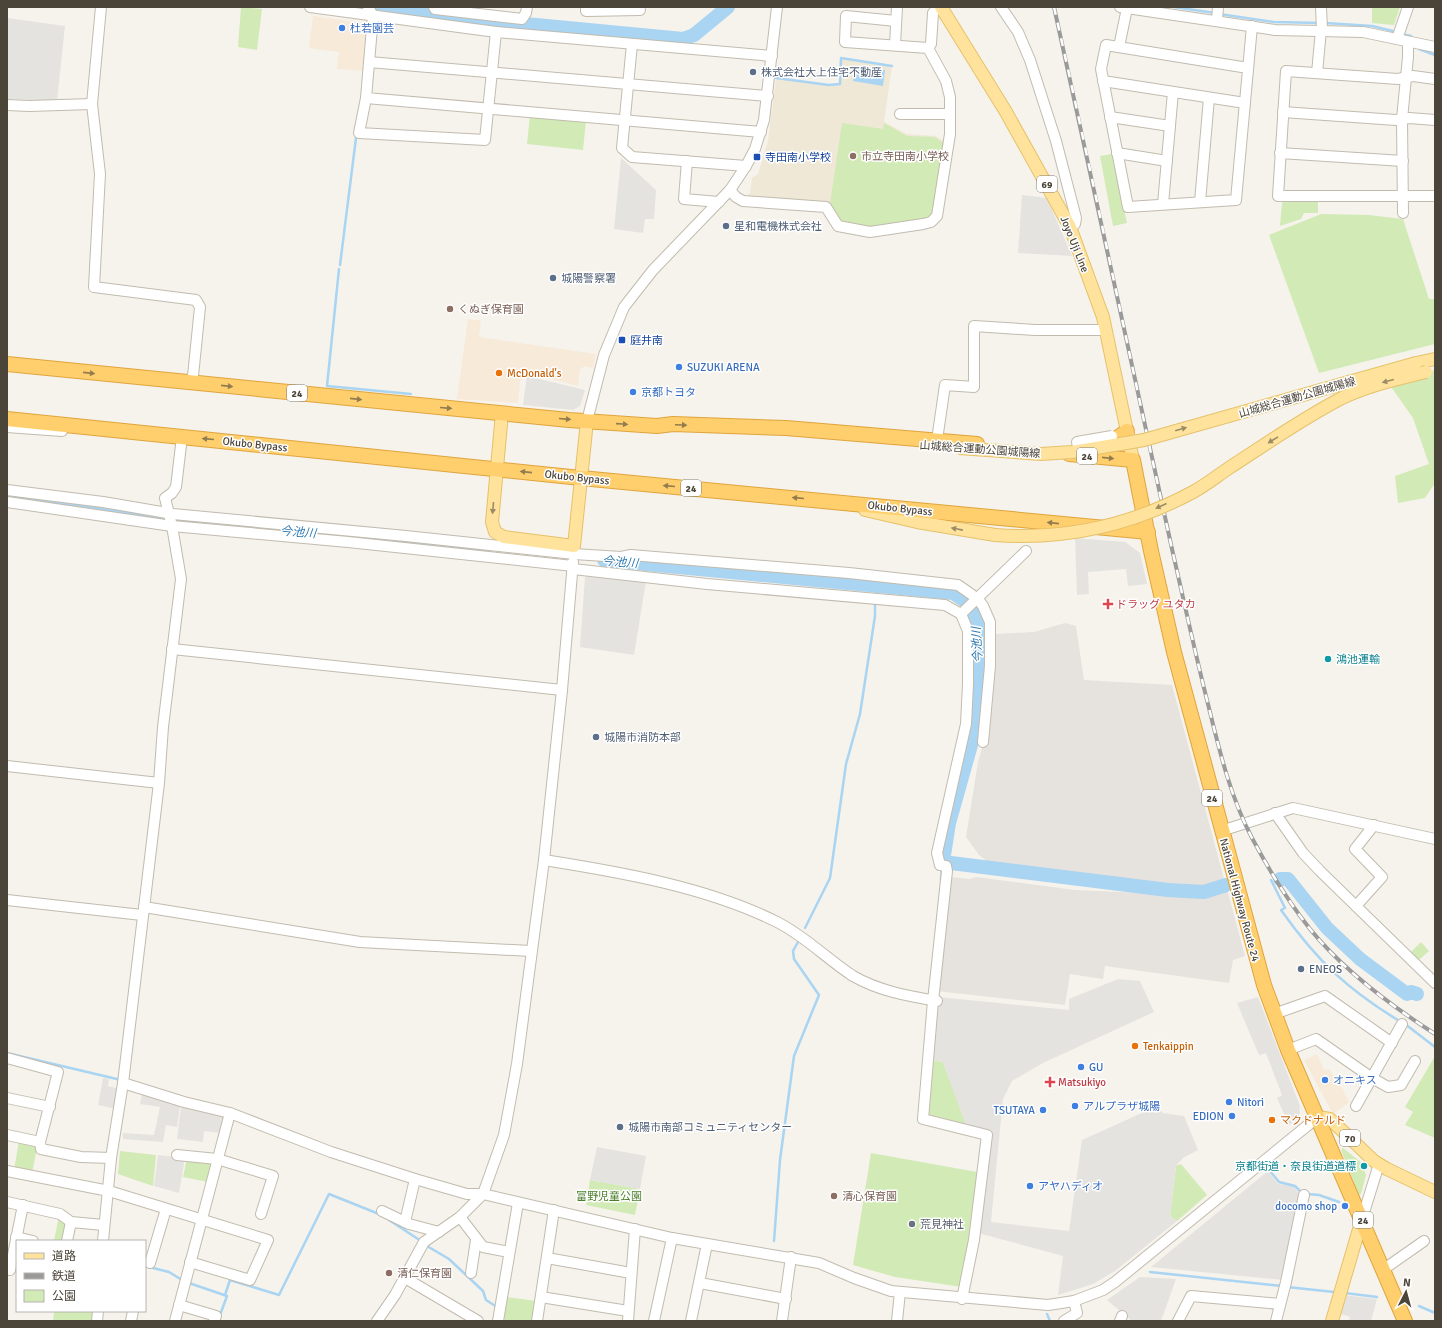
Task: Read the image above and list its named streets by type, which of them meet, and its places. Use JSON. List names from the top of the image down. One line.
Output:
{"streets":{"highway":["24","Okubo Bypass","National Highway Route 24"],"main road":["69","Joyo Uji Line","山城総合運動公園城陽線","70"]},"crossings":[["Joyo Uji Line","24"],["Joyo Uji Line","National Highway Route 24"],["24","山城総合運動公園城陽線"],["24","National Highway Route 24"],["Okubo Bypass","National Highway Route 24"],["National Highway Route 24","70"]],"water":["今池川"],"parks":["富野児童公園"],"places":{"other":["杜若園芸","株式会社大上住宅不動産","市立寺田南小学校","星和電機株式会社","城陽警察署","くぬぎ保育園","SUZUKI ARENA","McDonald's","京都トヨタ","鴻池運輸","城陽市消防本部","ENEOS","Tenkaippin","GU","オニキス","Nitori","アルプラザ城陽","TSUTAYA","EDION","マクドナルド","城陽市南部コミュニティセンター","京都街道・奈良街道道標","アヤハディオ","清心保育園","docomo shop","荒見神社","清仁保育園"],"transit":["寺田南小学校","庭井南"],"health":["ドラッグ ユタカ","Matsukiyo"]},"legend":["道路","鉄道","公園"],"north":"top"}
